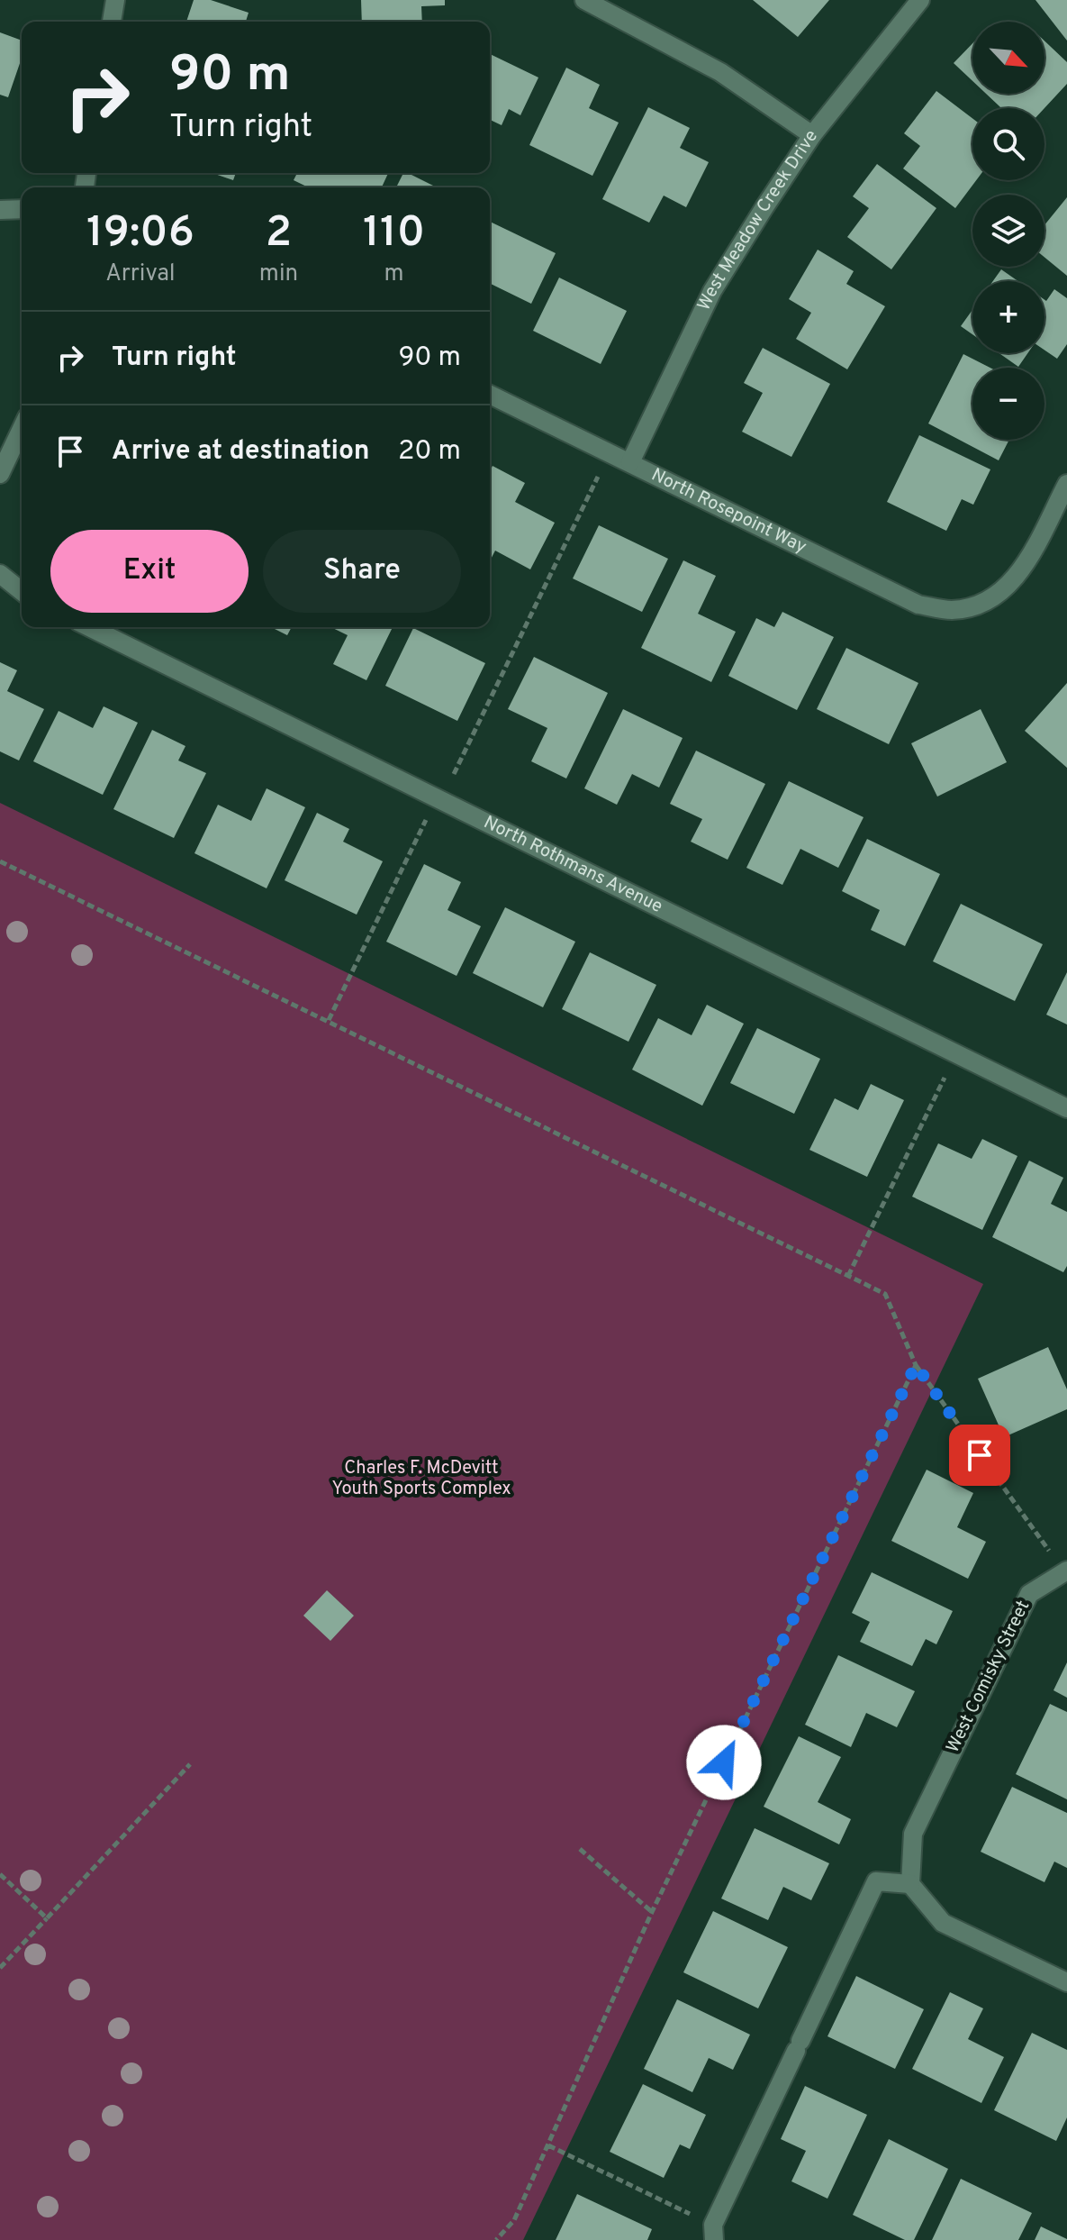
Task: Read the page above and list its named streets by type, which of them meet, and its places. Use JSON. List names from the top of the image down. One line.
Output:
{"streets":{"street":["West Meadow Creek Drive","North Rosepoint Way","North Rothmans Avenue","West Comisky Street"]},"crossings":[["West Meadow Creek Drive","North Rosepoint Way"]],"parks":["Charles F. McDevitt Youth Sports Complex"],"north":"bottom right","page":{"map_buttons":["+","−"],"turn":["90 m","Turn right"],"eta":["19:06","Arrival","2","min","110","m"],"list":[{"name":"Turn right","value":"90 m"},{"name":"Arrive at destination","value":"20 m"}],"buttons":["Exit","Share"]}}
